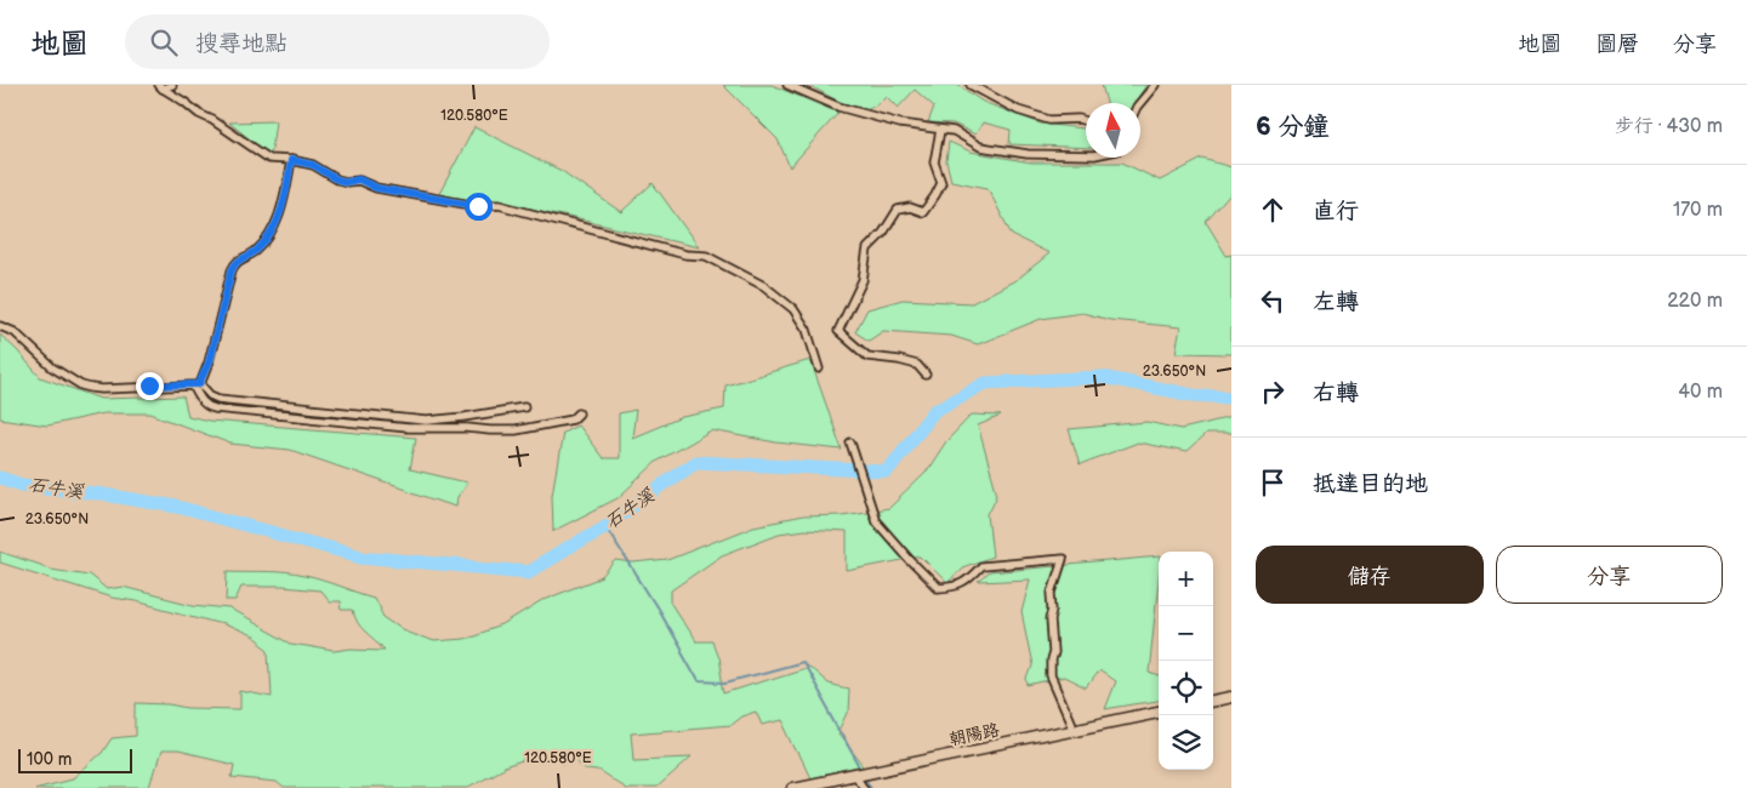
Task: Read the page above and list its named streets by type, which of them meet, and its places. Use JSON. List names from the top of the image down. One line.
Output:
{"streets":{"main road":["朝陽路"]},"water":["石牛溪"],"scale_bar":"100 m","north":"top","page":{"header":"地圖","search":"搜尋地點","nav":["地圖","圖層","分享"],"heading":["6 分鐘","步行 · 430 m"],"list":[["直行","170 m"],["左轉","220 m"],["右轉","40 m"],"抵達目的地"],"buttons":["儲存","分享"],"map_buttons":["+","−"],"scale":"100 m"},"coordinates":["120.580°E","23.650°N"]}
